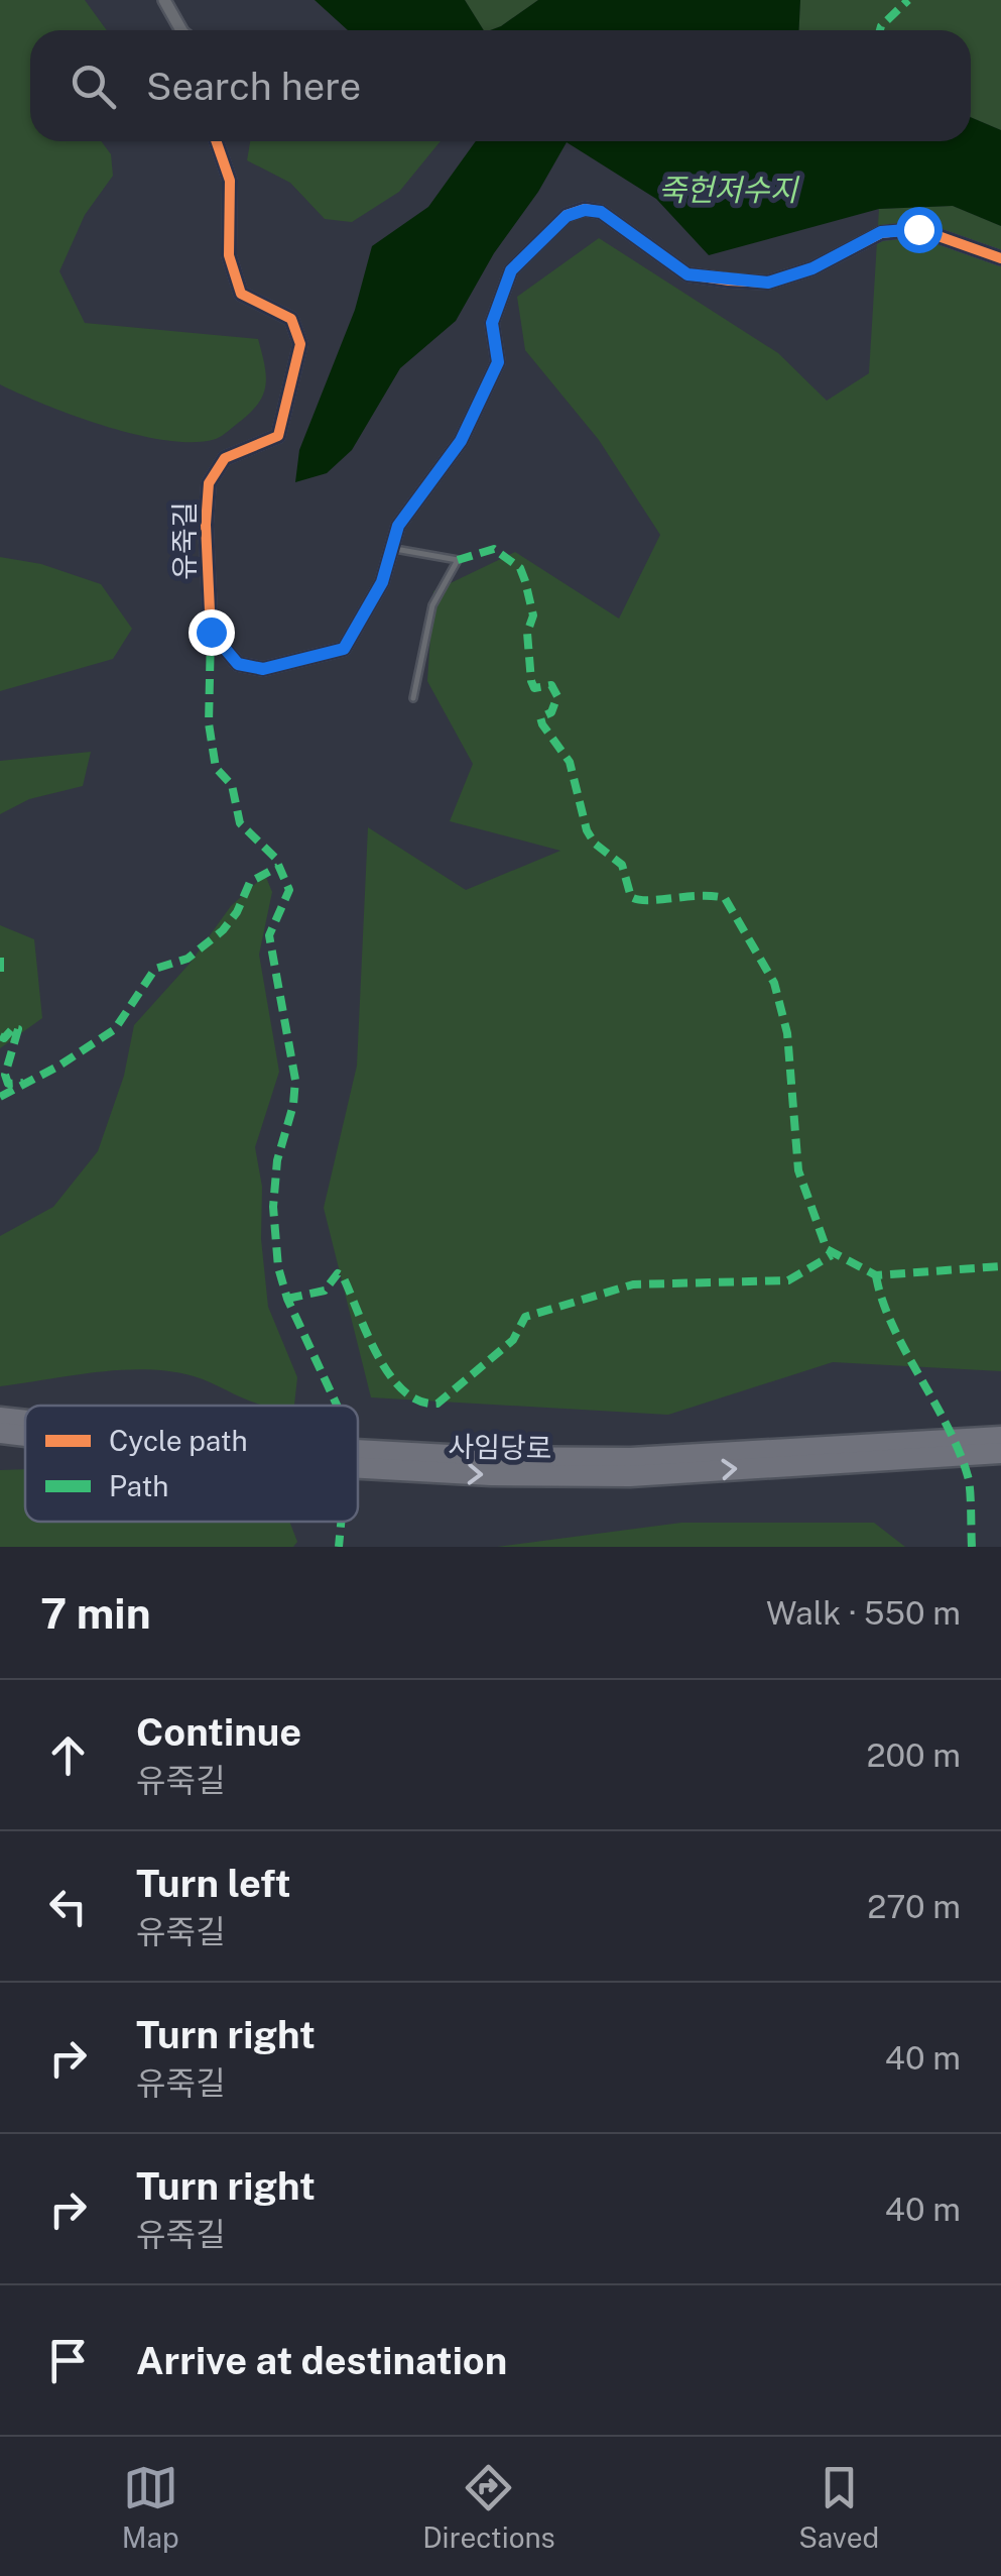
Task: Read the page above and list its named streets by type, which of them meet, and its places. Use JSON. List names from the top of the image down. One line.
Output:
{"streets":{"highway":["사임당로"],"street":["유죽길"]},"water":["죽헌저수지"],"legend":["Cycle path","Path"],"page":{"search":"Search here","heading":["7 min","Walk · 550 m"],"list":[["Continue","유죽길","200 m"],["Turn left","유죽길","270 m"],["Turn right","유죽길","40 m"],["Turn right","유죽길","40 m"],"Arrive at destination"],"nav":["Map","Directions","Saved"]}}
